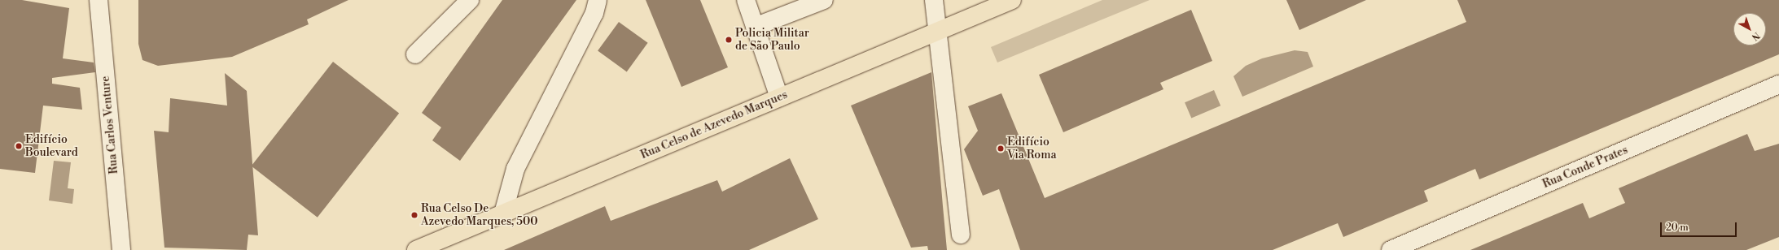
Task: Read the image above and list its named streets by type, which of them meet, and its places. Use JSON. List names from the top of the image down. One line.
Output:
{"streets":{"main road":["Rua Celso de Azevedo Marques"],"street":["Rua Carlos Venture","Rua Conde Prates"]},"places":["Policia Militar de São Paulo","Edifício Boulevard","Edifício Via Roma","Rua Celso De Azevedo Marques, 500"],"scale_bar":"20 m","north":"bottom right"}
